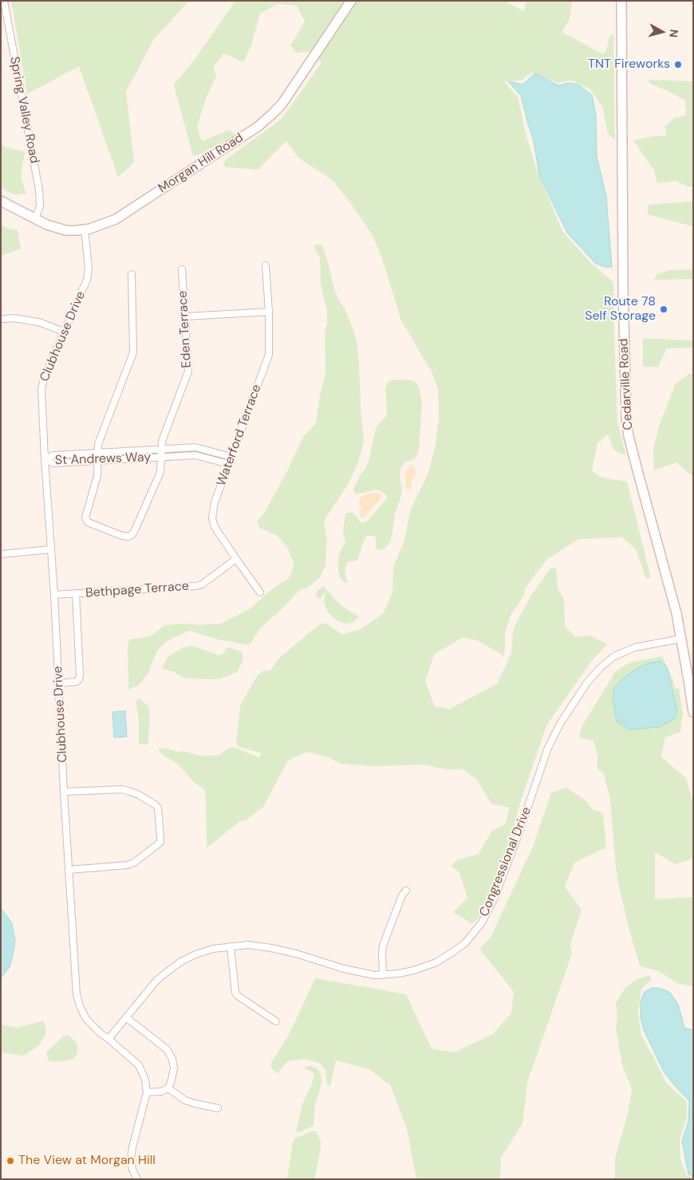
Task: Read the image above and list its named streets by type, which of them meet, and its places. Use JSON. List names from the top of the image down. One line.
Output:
{"streets":{"main road":["Morgan Hill Road","Cedarville Road"],"street":["Spring Valley Road","Eden Terrace","Clubhouse Drive","Waterford Terrace","St Andrews Way","Bethpage Terrace","Congressional Drive"]},"crossings":[["Spring Valley Road","Morgan Hill Road"],["Morgan Hill Road","Clubhouse Drive"],["Eden Terrace","St Andrews Way"],["Clubhouse Drive","St Andrews Way"],["Clubhouse Drive","Bethpage Terrace"],["Clubhouse Drive","Congressional Drive"],["Cedarville Road","Congressional Drive"],["Waterford Terrace","St Andrews Way"],["Waterford Terrace","Bethpage Terrace"]],"places":["TNT Fireworks","Route 78 Self Storage","The View at Morgan Hill"],"north":"right"}
